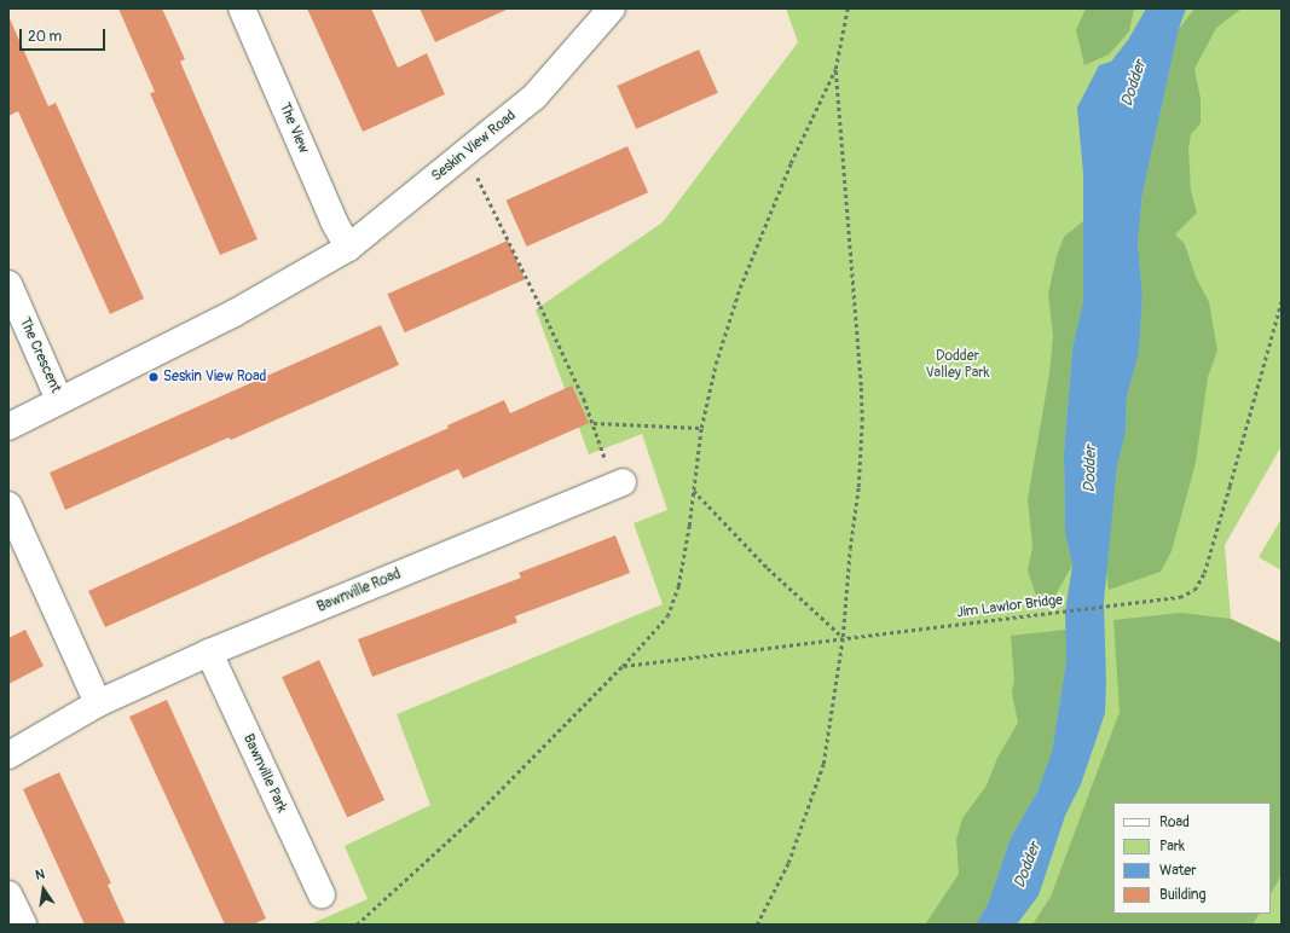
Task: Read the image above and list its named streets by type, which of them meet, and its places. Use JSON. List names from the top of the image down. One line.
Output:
{"streets":{"street":["The View","Seskin View Road","The Crescent","Bawnville Road","Bawnville Park"],"path":["Jim Lawlor Bridge"]},"crossings":[["The View","Seskin View Road"],["Seskin View Road","The Crescent"],["Bawnville Road","Bawnville Park"]],"water":["Dodder"],"parks":["Dodder Valley Park"],"places":["Seskin View Road"],"legend":["Road","Park","Water","Building"],"scale_bar":"20 m","north":"top"}
